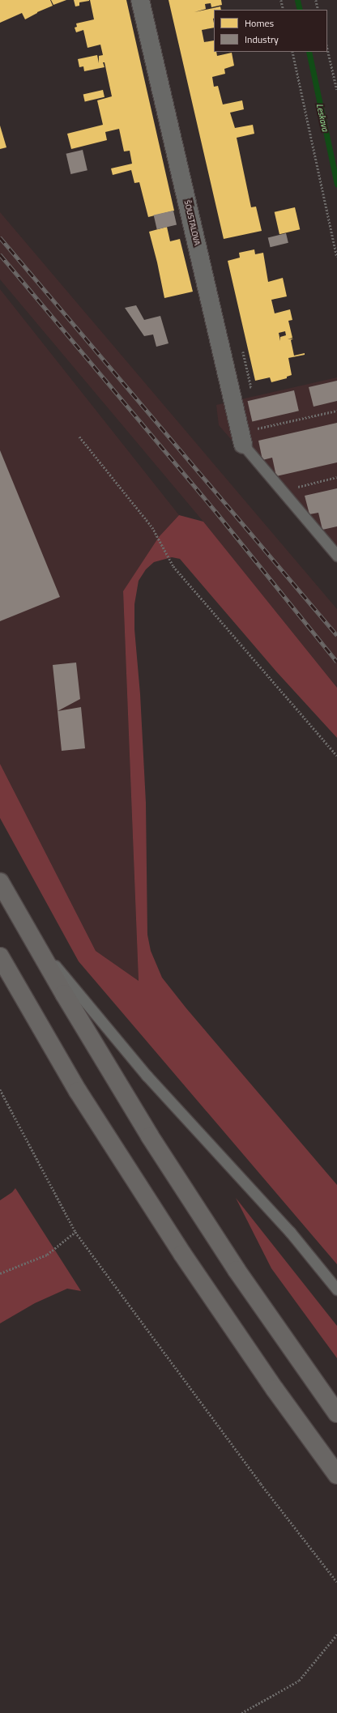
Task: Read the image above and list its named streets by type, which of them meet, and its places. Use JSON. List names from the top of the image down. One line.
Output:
{"streets":{"street":["ŠOUSTALOVA"]},"water":["Leskava"],"legend":["Homes","Industry"]}
